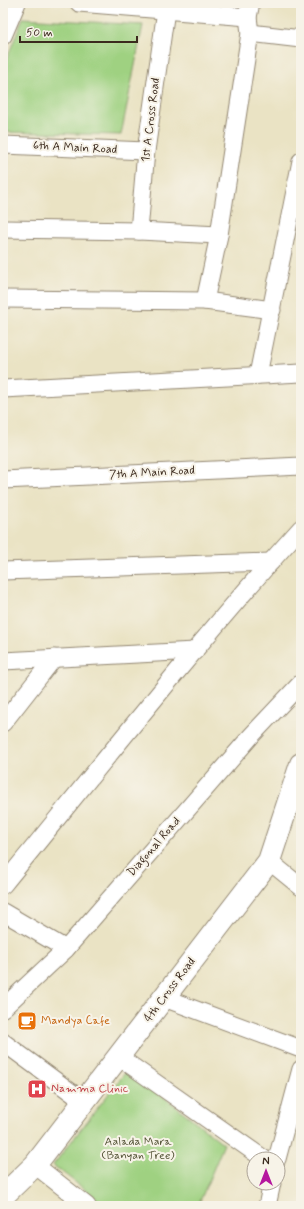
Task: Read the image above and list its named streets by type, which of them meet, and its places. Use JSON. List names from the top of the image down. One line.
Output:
{"streets":{"main road":["4th Cross Road"],"street":["1st A Cross Road","6th A Main Road","7th A Main Road","Diagonal Road"]},"crossings":[["1st A Cross Road","6th A Main Road"]],"parks":["Aalada Mara (Banyan Tree)"],"places":{"cafe":["Mandya Cafe"],"hospital":["Namma Clinic"]},"scale_bar":"50 m","north":"top"}
